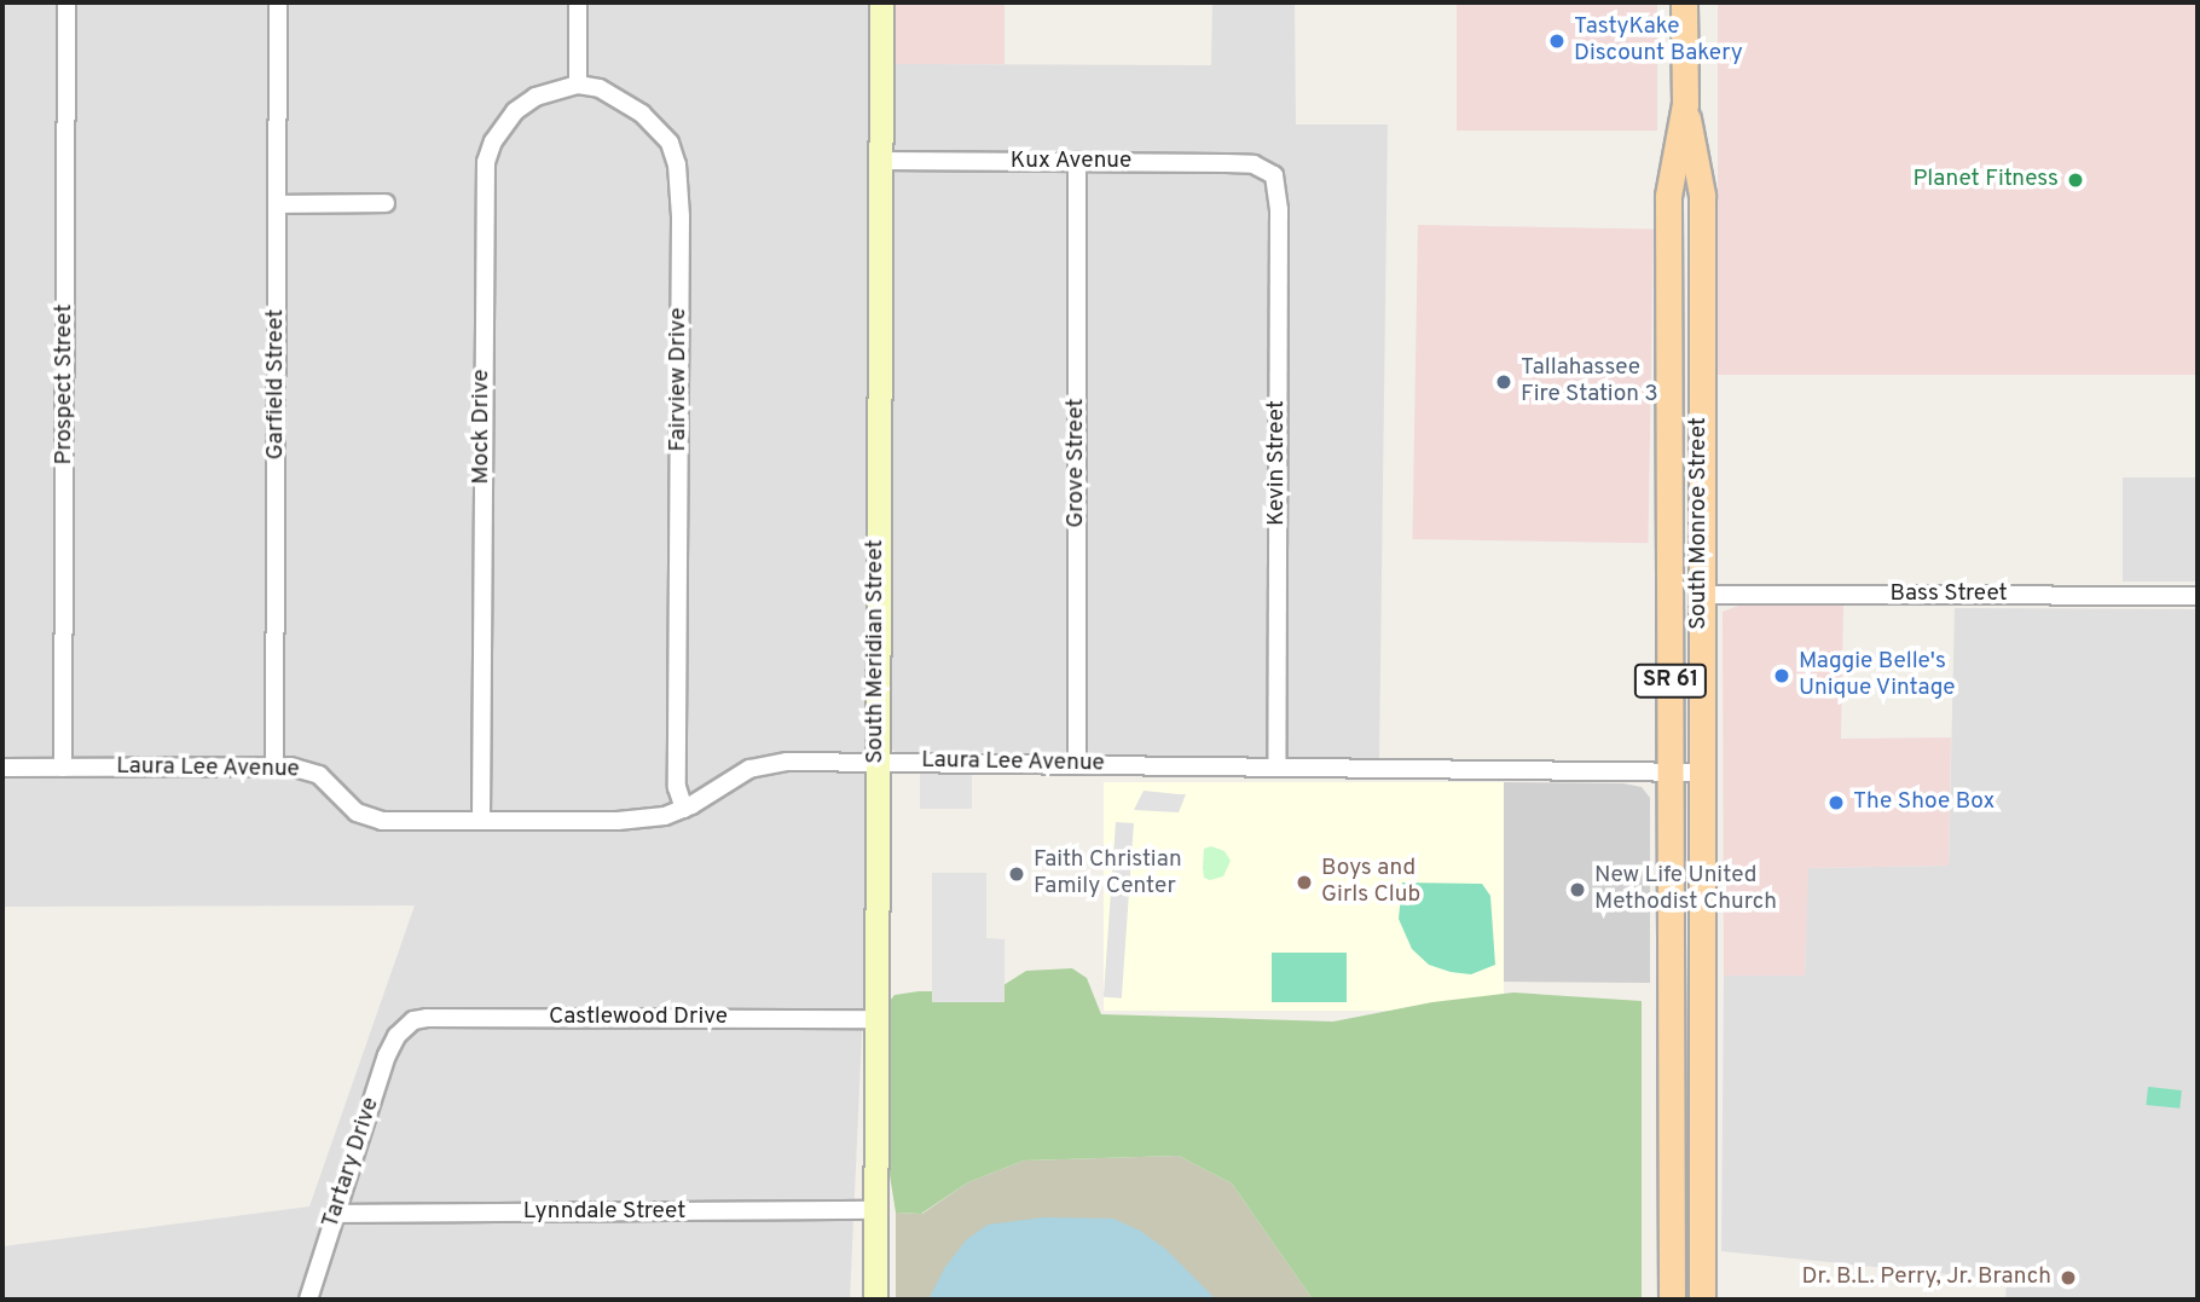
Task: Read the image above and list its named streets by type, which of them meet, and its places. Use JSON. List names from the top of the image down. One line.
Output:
{"streets":{"main road":["South Monroe Street","SR 61"],"street":["Kux Avenue","Fairview Drive","Prospect Street","Garfield Street","Mock Drive","Grove Street","Kevin Street","Bass Street","South Meridian Street","Laura Lee Avenue","Castlewood Drive","Tartary Drive","Lynndale Street"]},"crossings":[["Kux Avenue","Grove Street"],["Kux Avenue","Kevin Street"],["Kux Avenue","South Meridian Street"],["Fairview Drive","Mock Drive"],["Fairview Drive","Laura Lee Avenue"],["Prospect Street","Laura Lee Avenue"],["Garfield Street","Laura Lee Avenue"],["Mock Drive","Laura Lee Avenue"],["Grove Street","Laura Lee Avenue"],["Kevin Street","Laura Lee Avenue"],["South Monroe Street","Bass Street"],["South Monroe Street","Laura Lee Avenue"],["South Meridian Street","Laura Lee Avenue"],["South Meridian Street","Castlewood Drive"],["South Meridian Street","Lynndale Street"],["Castlewood Drive","Tartary Drive"],["Tartary Drive","Lynndale Street"]],"places":["TastyKake Discount Bakery","Planet Fitness","Tallahassee Fire Station 3","Maggie Belle's Unique Vintage","The Shoe Box","Faith Christian Family Center","Boys and Girls Club","New Life United Methodist Church","Dr. B.L. Perry, Jr. Branch"]}
